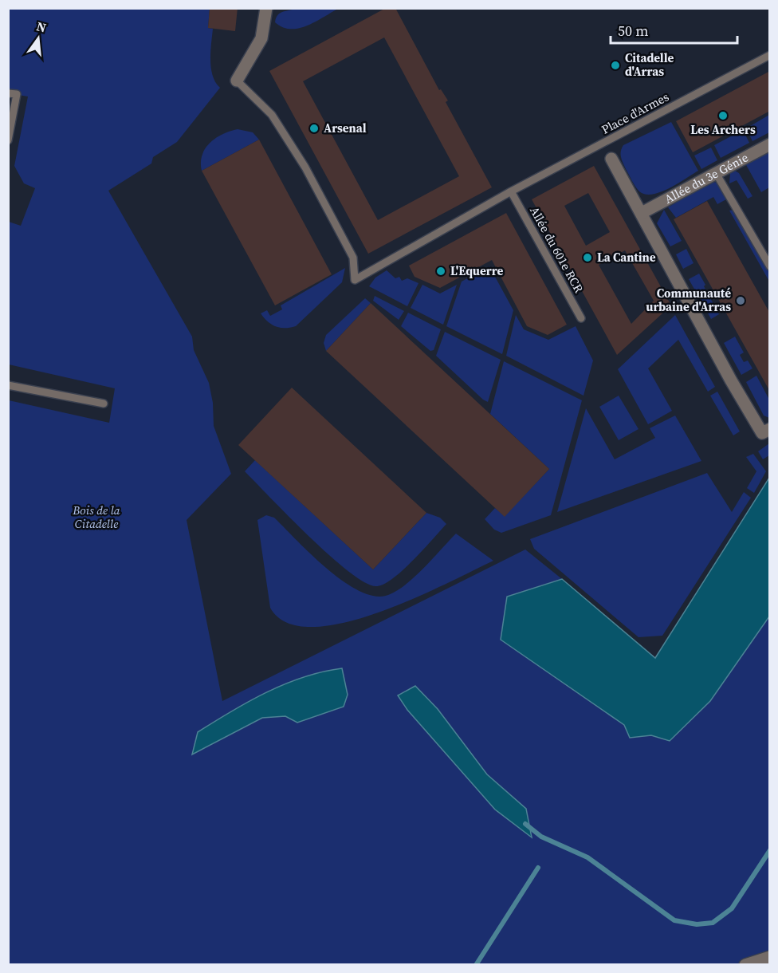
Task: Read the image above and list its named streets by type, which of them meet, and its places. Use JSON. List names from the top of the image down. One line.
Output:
{"streets":{"street":["Allée du 3e Génie"],"lane":["Place d'Armes","Allée du 601e RCR"]},"crossings":[["Place d'Armes","Allée du 601e RCR"]],"parks":["Bois de la Citadelle"],"places":["Citadelle d'Arras","Les Archers","Arsenal","La Cantine","L'Equerre","Communauté urbaine d'Arras"],"scale_bar":"50 m","north":"top"}
